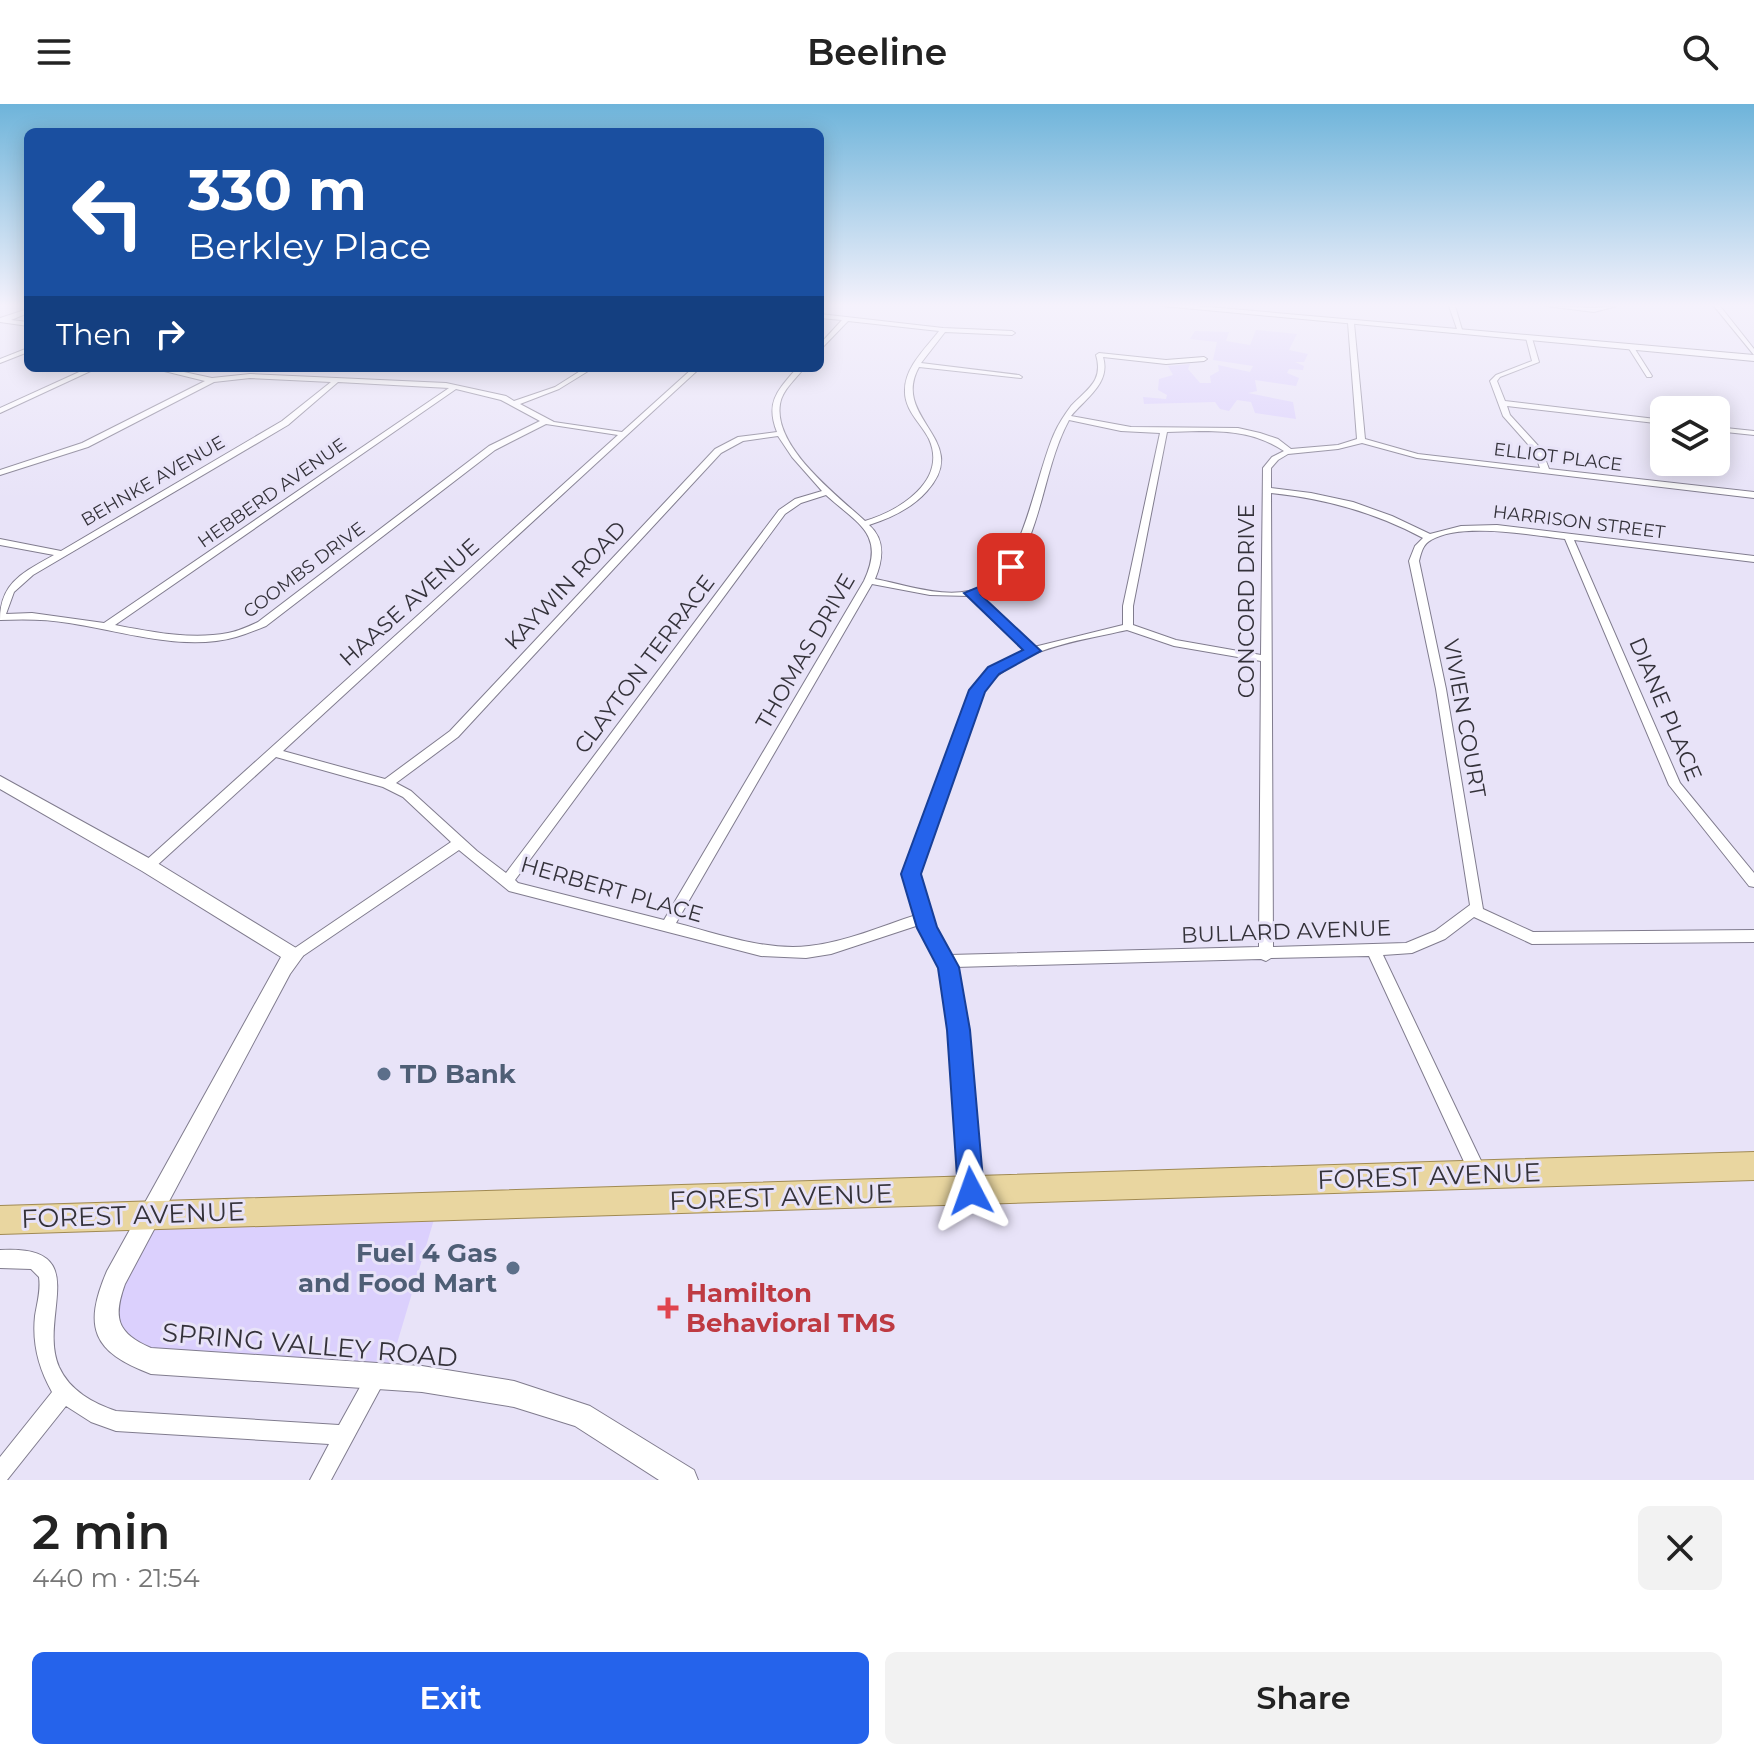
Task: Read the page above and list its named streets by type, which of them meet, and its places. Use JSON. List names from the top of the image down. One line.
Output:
{"streets":{"main road":["FOREST AVENUE"],"street":["ELLIOT PLACE","BEHNKE AVENUE","HEBBERD AVENUE","HARRISON STREET","COOMBS DRIVE","KAYWIN ROAD","CONCORD DRIVE","HAASE AVENUE","THOMAS DRIVE","CLAYTON TERRACE","DIANE PLACE","VIVIEN COURT","HERBERT PLACE","BULLARD AVENUE","SPRING VALLEY ROAD"]},"crossings":[["BEHNKE AVENUE","COOMBS DRIVE"],["HEBBERD AVENUE","COOMBS DRIVE"],["HARRISON STREET","DIANE PLACE"],["HARRISON STREET","VIVIEN COURT"],["KAYWIN ROAD","THOMAS DRIVE"],["KAYWIN ROAD","HERBERT PLACE"],["CONCORD DRIVE","BULLARD AVENUE"],["HAASE AVENUE","HERBERT PLACE"],["THOMAS DRIVE","CLAYTON TERRACE"],["THOMAS DRIVE","HERBERT PLACE"],["CLAYTON TERRACE","HERBERT PLACE"],["VIVIEN COURT","BULLARD AVENUE"],["FOREST AVENUE","SPRING VALLEY ROAD"]],"places":{"other":["TD Bank","Fuel 4 Gas and Food Mart"],"health":["Hamilton Behavioral TMS"]},"page":{"header":"Beeline","turn":["330 m","Berkley Place"],"then":"Then","heading":["2 min","440 m · 21:54"],"buttons":["Exit","Share"]}}
